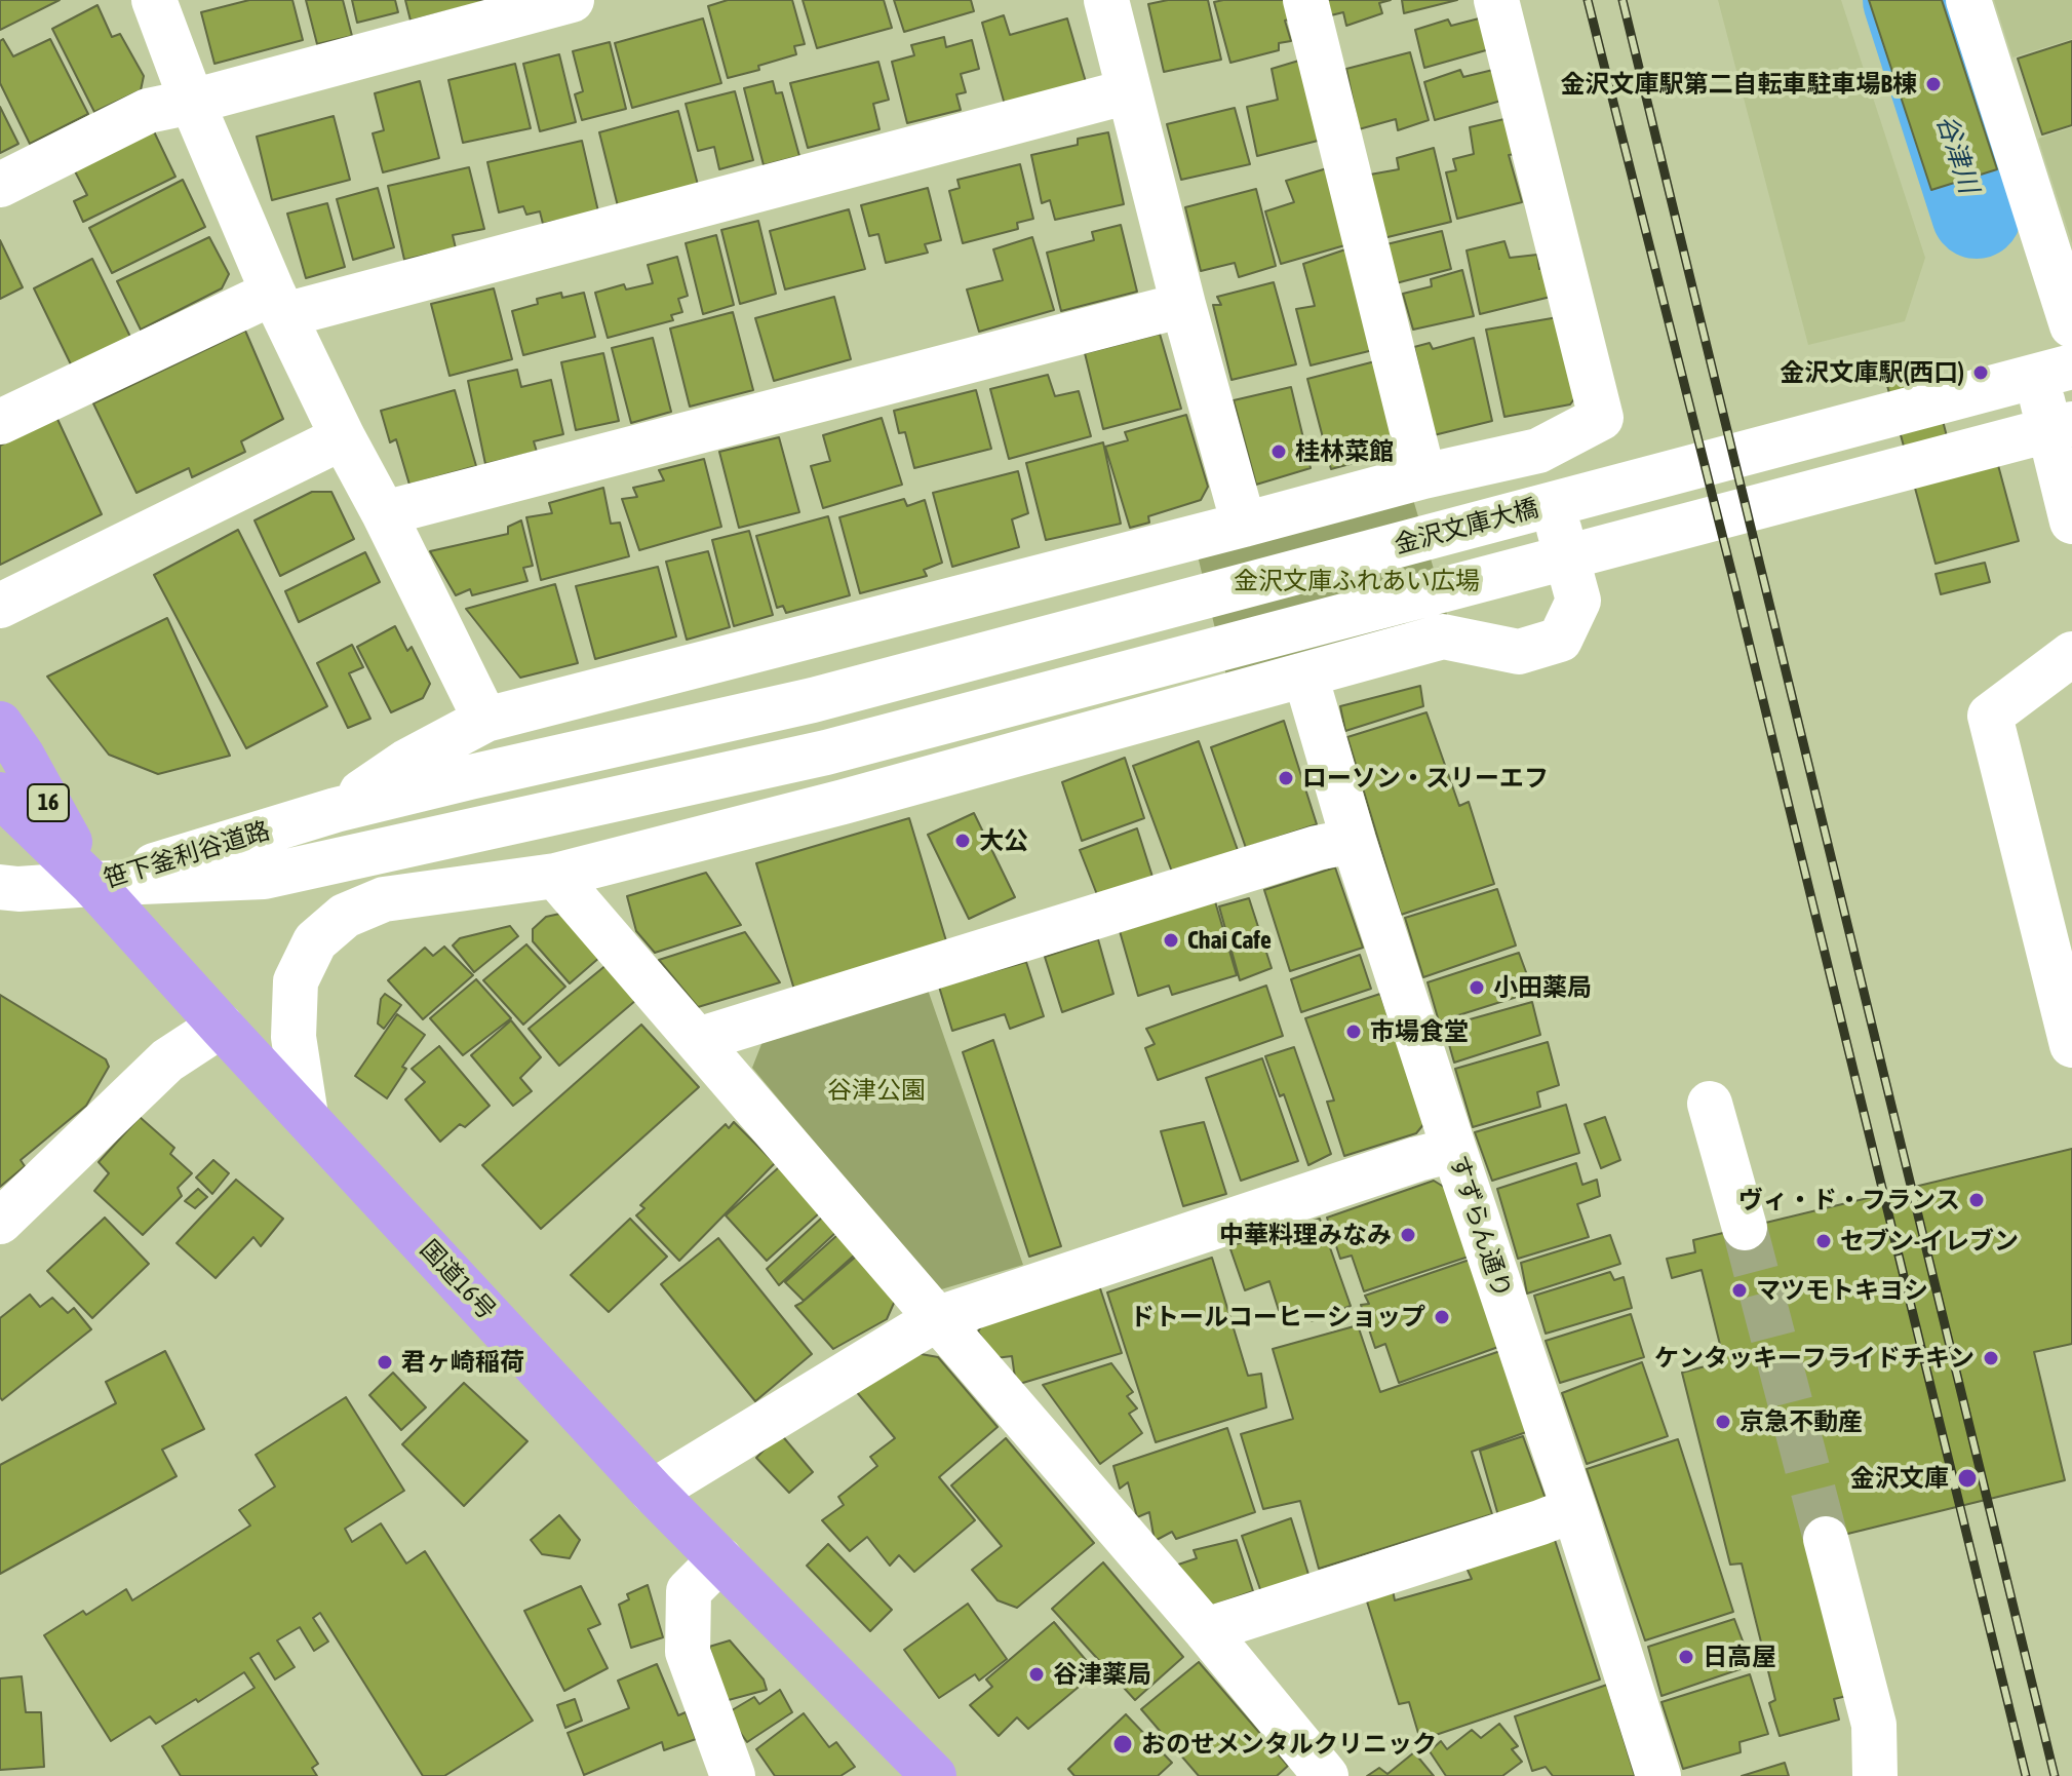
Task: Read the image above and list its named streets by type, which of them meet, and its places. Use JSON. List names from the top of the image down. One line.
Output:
{"streets":{"highway":["16","国道16号"],"street":["金沢文庫大橋","笹下釜利谷道路","すずらん通り"]},"crossings":[["金沢文庫大橋","笹下釜利谷道路"],["笹下釜利谷道路","国道16号"]],"water":["谷津川"],"parks":["金沢文庫ふれあい広場","谷津公園"],"places":["金沢文庫駅第二自転車駐車場B棟","金沢文庫駅(西口)","桂林菜館","ローソン・スリーエフ","大公","Chai Cafe","小田薬局","市場食堂","ヴィ・ド・フランス","中華料理みなみ","セブン-イレブン","マツモトキヨシ","ドトールコーヒーショップ","ケンタッキーフライドチキン","君ヶ崎稲荷","京急不動産","金沢文庫","日高屋","谷津薬局","おのせメンタルクリニック"]}
